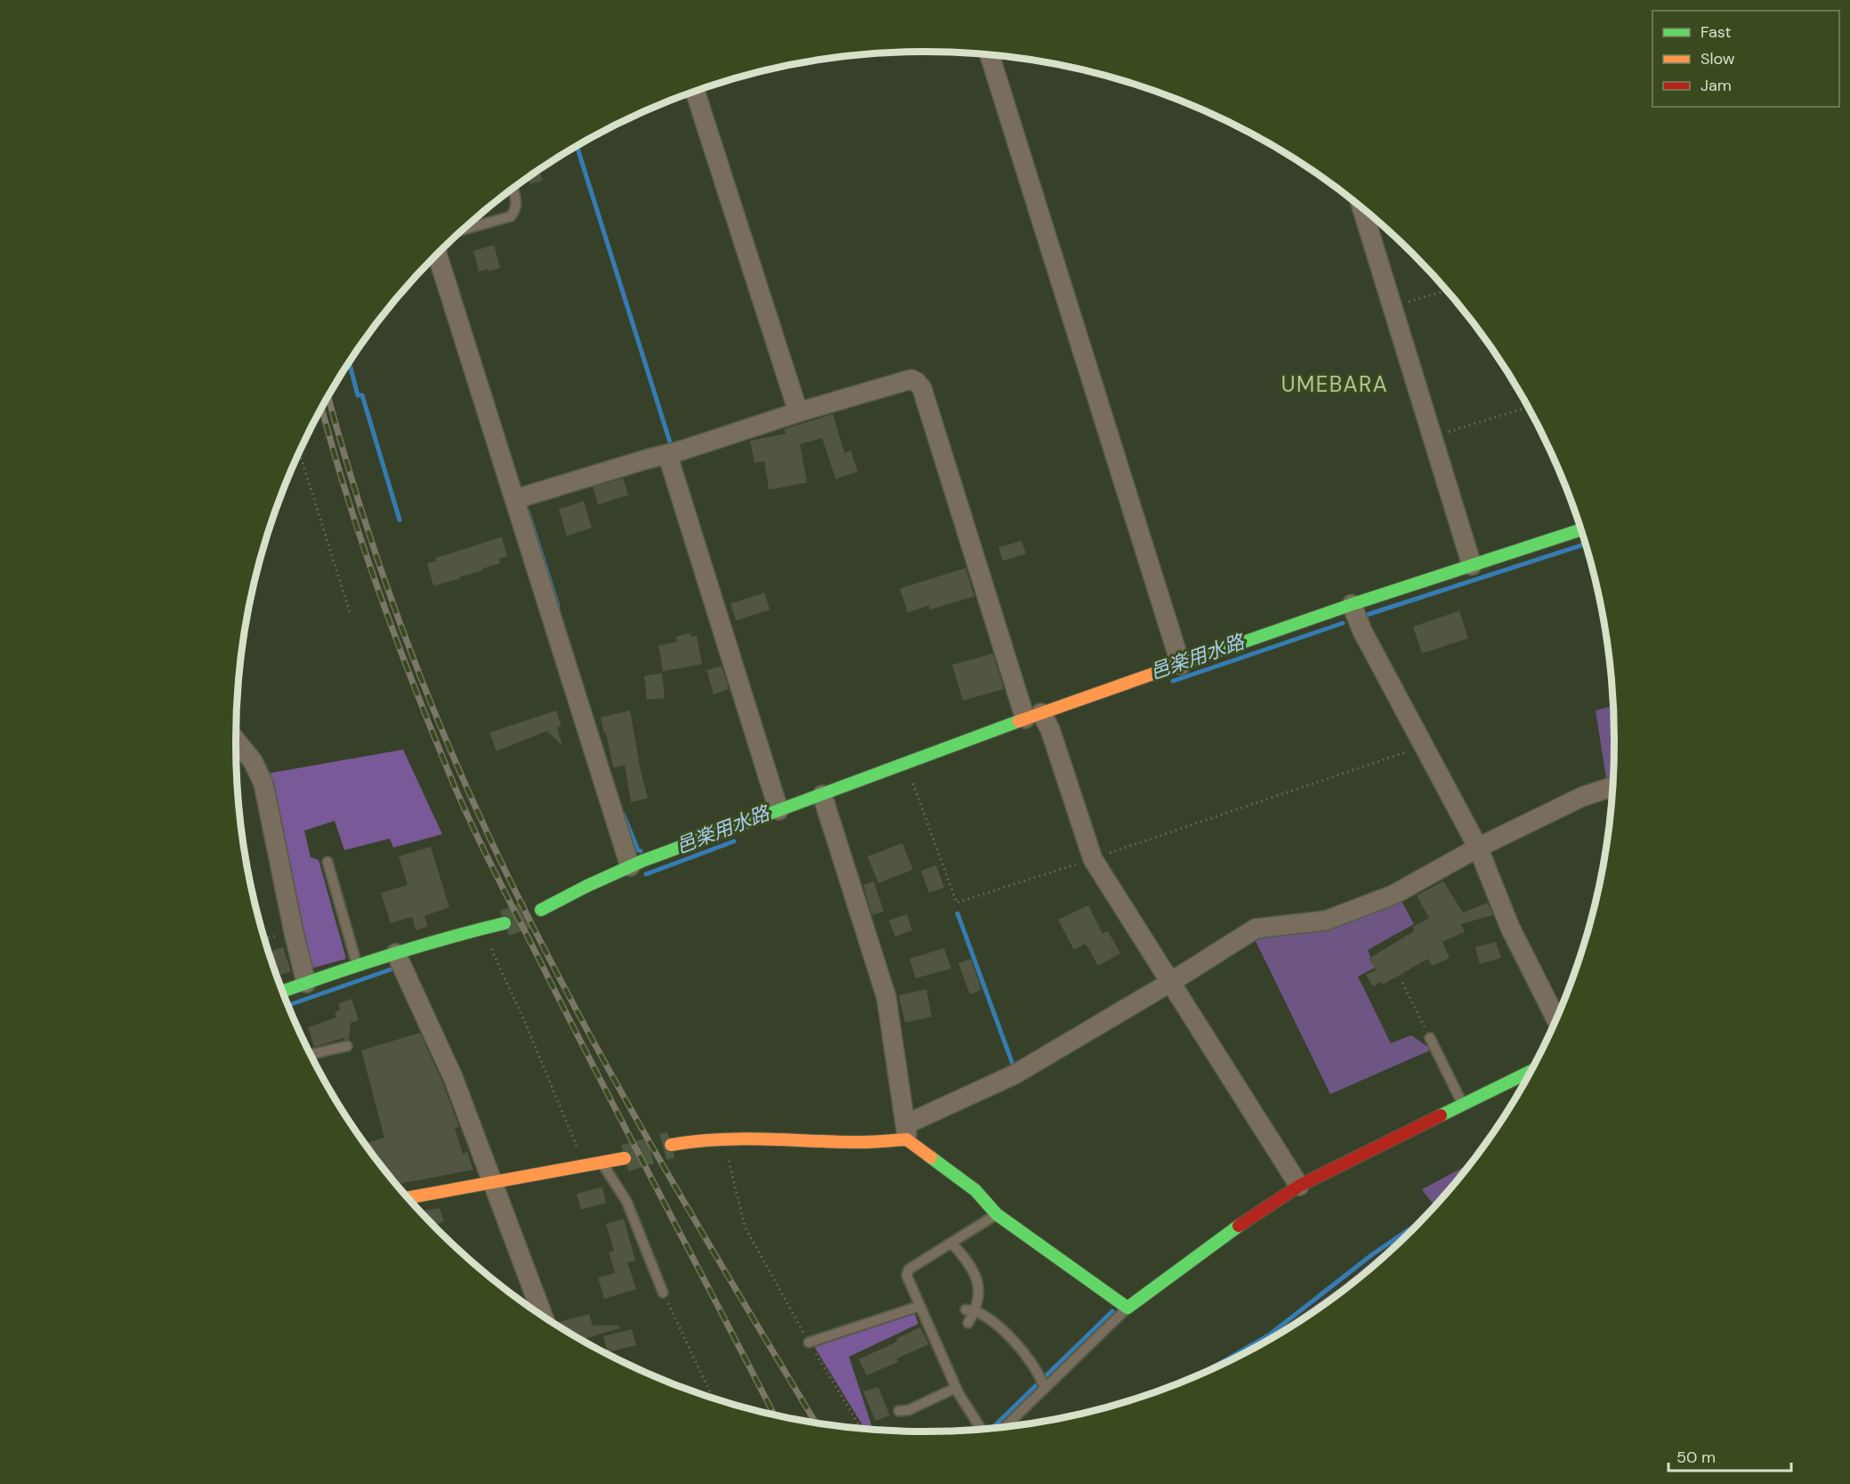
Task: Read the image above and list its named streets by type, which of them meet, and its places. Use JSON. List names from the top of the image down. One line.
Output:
{"districts":["UMEBARA"],"water":["邑楽用水路"],"legend":["Fast","Slow","Jam"],"scale_bar":"50 m"}
